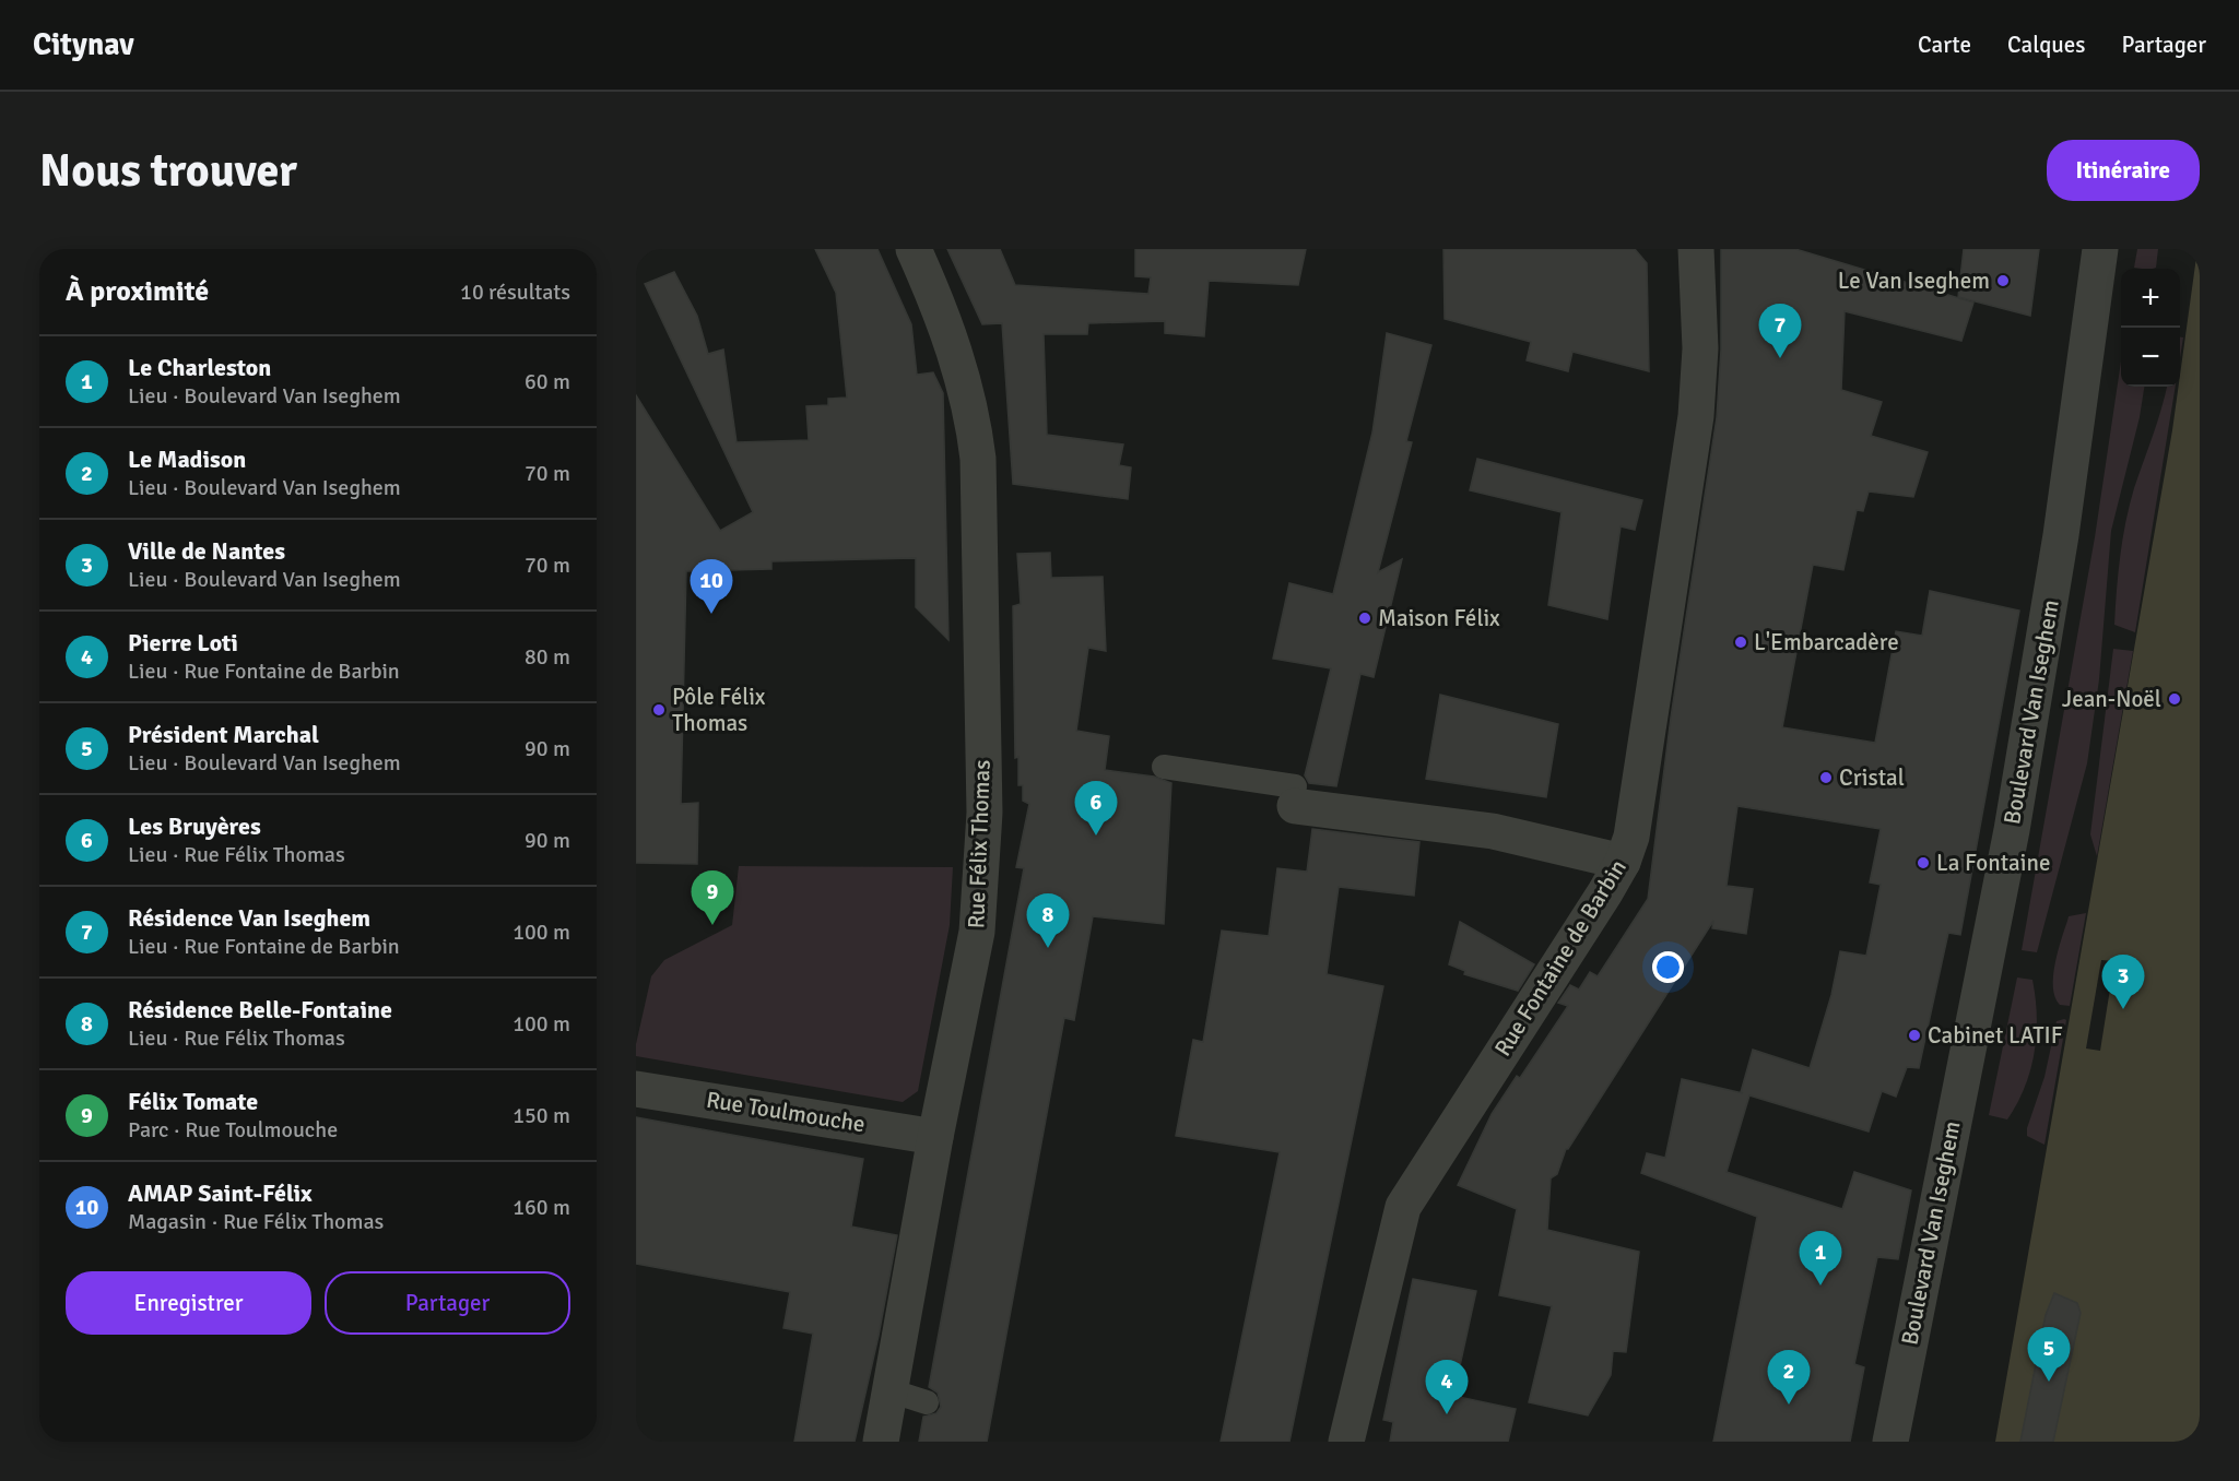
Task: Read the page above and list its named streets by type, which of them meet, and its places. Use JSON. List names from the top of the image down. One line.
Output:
{"streets":{"street":["Boulevard Van Iseghem","Rue Félix Thomas","Rue Fontaine de Barbin","Rue Toulmouche"]},"crossings":[["Rue Félix Thomas","Rue Toulmouche"]],"places":["Le Van Iseghem","Maison Félix","L'Embarcadère","Jean-Noël","Pôle Félix Thomas","Cristal","La Fontaine","Cabinet LATIF"],"page":{"header":"Citynav","nav":["Carte","Calques","Partager"],"buttons":["Itinéraire",["Enregistrer","Partager"]],"title":"Nous trouver","heading":["À proximité","10 résultats"],"map_buttons":["+","−"],"pins":["7","10","6","9","8","3","1","5","2","4"],"list":[{"mark":"1","name":"Le Charleston","note":"Lieu · Boulevard Van Iseghem","value":"60 m"},{"mark":"2","name":"Le Madison","note":"Lieu · Boulevard Van Iseghem","value":"70 m"},{"mark":"3","name":"Ville de Nantes","note":"Lieu · Boulevard Van Iseghem","value":"70 m"},{"mark":"4","name":"Pierre Loti","note":"Lieu · Rue Fontaine de Barbin","value":"80 m"},{"mark":"5","name":"Président Marchal","note":"Lieu · Boulevard Van Iseghem","value":"90 m"},{"mark":"6","name":"Les Bruyères","note":"Lieu · Rue Félix Thomas","value":"90 m"},{"mark":"7","name":"Résidence Van Iseghem","note":"Lieu · Rue Fontaine de Barbin","value":"100 m"},{"mark":"8","name":"Résidence Belle-Fontaine","note":"Lieu · Rue Félix Thomas","value":"100 m"},{"mark":"9","name":"Félix Tomate","note":"Parc · Rue Toulmouche","value":"150 m"},{"mark":"10","name":"AMAP Saint-Félix","note":"Magasin · Rue Félix Thomas","value":"160 m"}]}}
